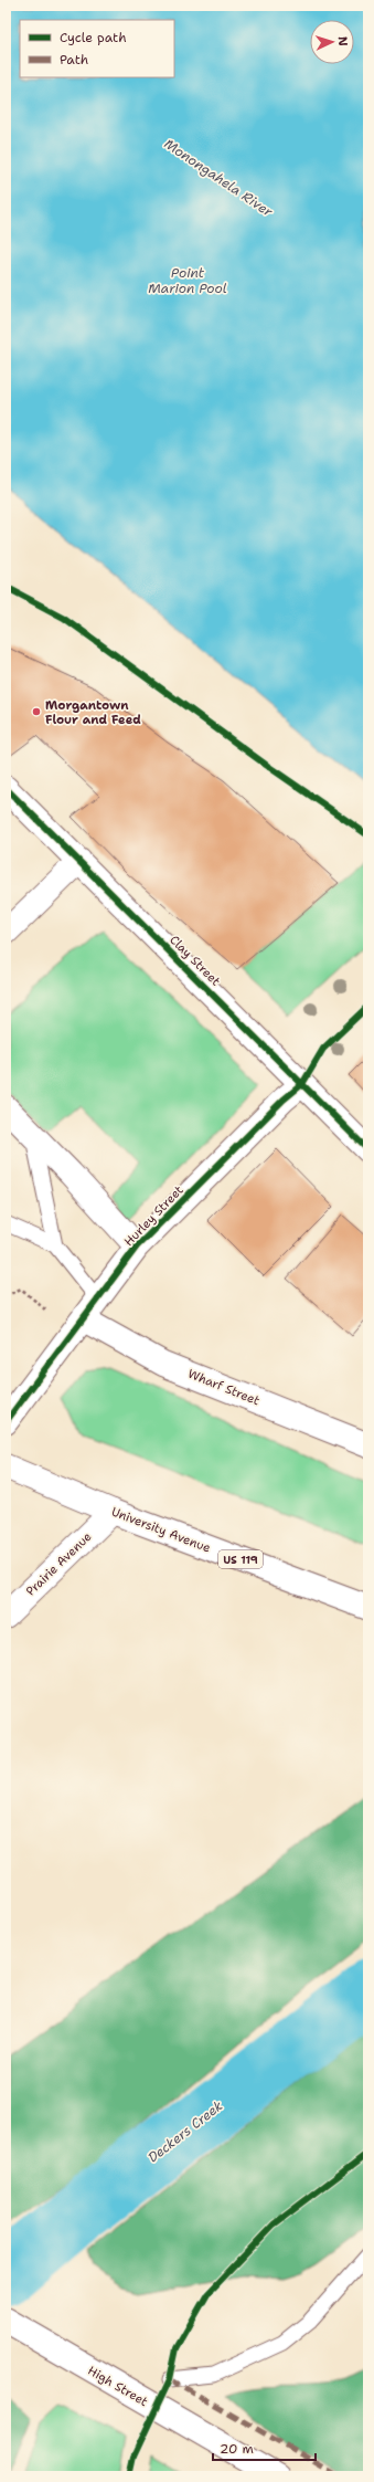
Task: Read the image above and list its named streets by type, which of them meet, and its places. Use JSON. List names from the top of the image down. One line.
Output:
{"streets":{"street":["Clay Street","Hurley Street","Wharf Street","University Avenue","US 119","Prairie Avenue","High Street"]},"crossings":[["Clay Street","Hurley Street"],["Hurley Street","Wharf Street"],["University Avenue","Prairie Avenue"]],"water":["Monongahela River","Point Marion Pool","Deckers Creek"],"places":["Morgantown Flour and Feed"],"legend":["Cycle path","Path"],"scale_bar":"20 m","north":"right"}
